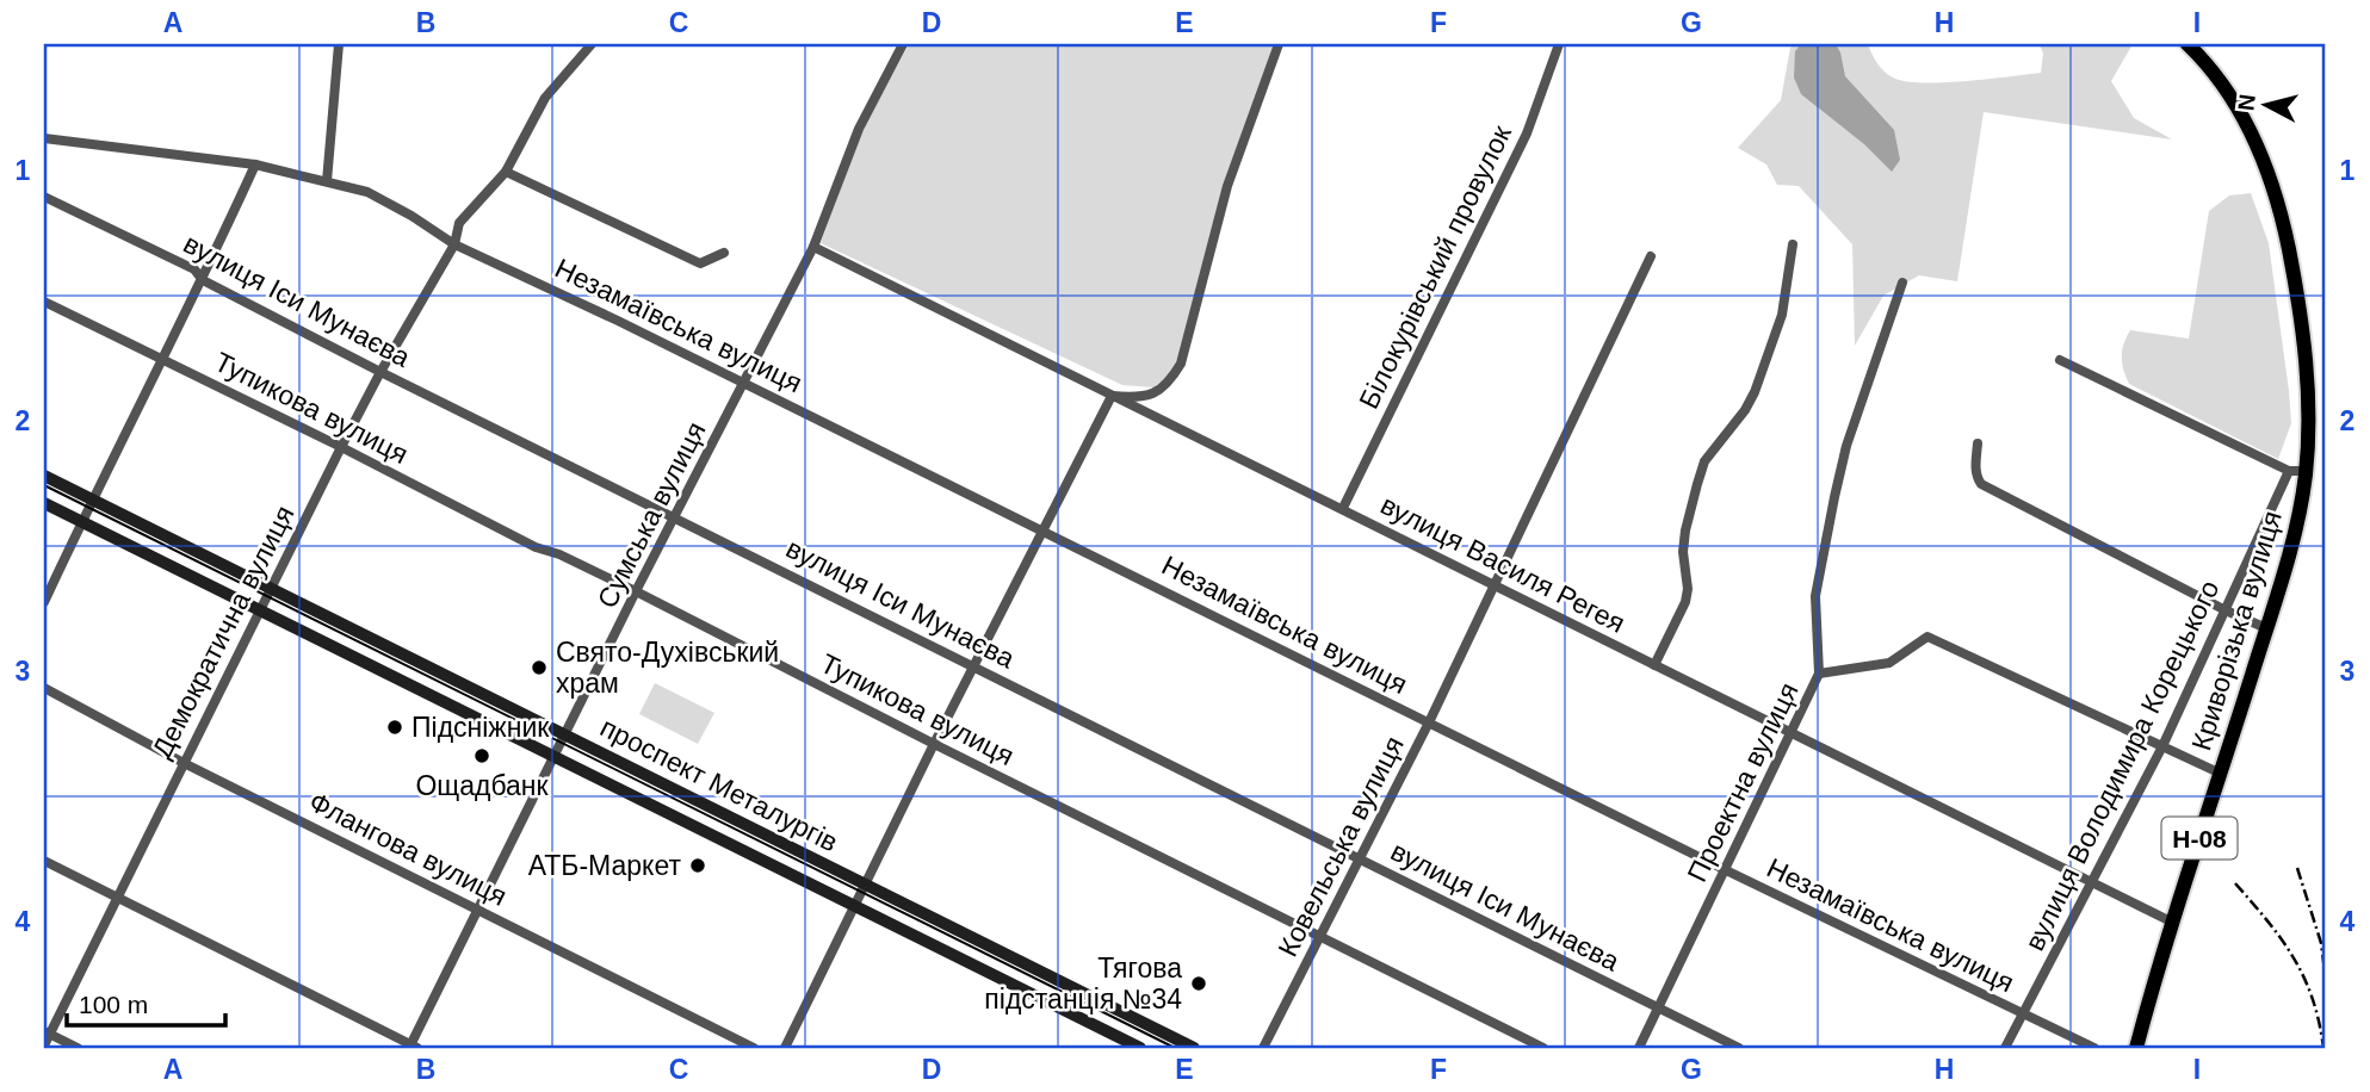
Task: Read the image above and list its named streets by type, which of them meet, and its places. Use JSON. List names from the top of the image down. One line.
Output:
{"streets":{"main road":["Криворізька вулиця","проспект Металургів","Н-08"],"street":["Білокурівський провулок","вулиця Іси Мунаєва","Незамаївська вулиця","Тупикова вулиця","Сумська вулиця","вулиця Василя Регея","Демократична вулиця","вулиця Володимира Корецького","Проектна вулиця","Ковельська вулиця","Флангова вулиця"]},"crossings":[["Білокурівський провулок","вулиця Василя Регея"],["вулиця Іси Мунаєва","Сумська вулиця"],["вулиця Іси Мунаєва","Демократична вулиця"],["вулиця Іси Мунаєва","Проектна вулиця"],["вулиця Іси Мунаєва","Ковельська вулиця"],["Незамаївська вулиця","Сумська вулиця"],["Незамаївська вулиця","Демократична вулиця"],["Незамаївська вулиця","вулиця Володимира Корецького"],["Незамаївська вулиця","Проектна вулиця"],["Незамаївська вулиця","Ковельська вулиця"],["Тупикова вулиця","Сумська вулиця"],["Тупикова вулиця","Демократична вулиця"],["Тупикова вулиця","Ковельська вулиця"],["Сумська вулиця","вулиця Василя Регея"],["Сумська вулиця","проспект Металургів"],["Сумська вулиця","Флангова вулиця"],["вулиця Василя Регея","Криворізька вулиця"],["вулиця Василя Регея","вулиця Володимира Корецького"],["вулиця Василя Регея","Проектна вулиця"],["вулиця Василя Регея","Ковельська вулиця"],["Демократична вулиця","проспект Металургів"],["Демократична вулиця","Флангова вулиця"]],"places":["Свято-Духівський храм","Підсніжник","Ощадбанк","АТБ-Маркет","Тягова пiдстанцiя №34"],"scale_bar":"100 m","north":"left","grid":{"columns":["A","B","C","D","E","F","G","H","I"],"rows":["1","2","3","4"]}}
